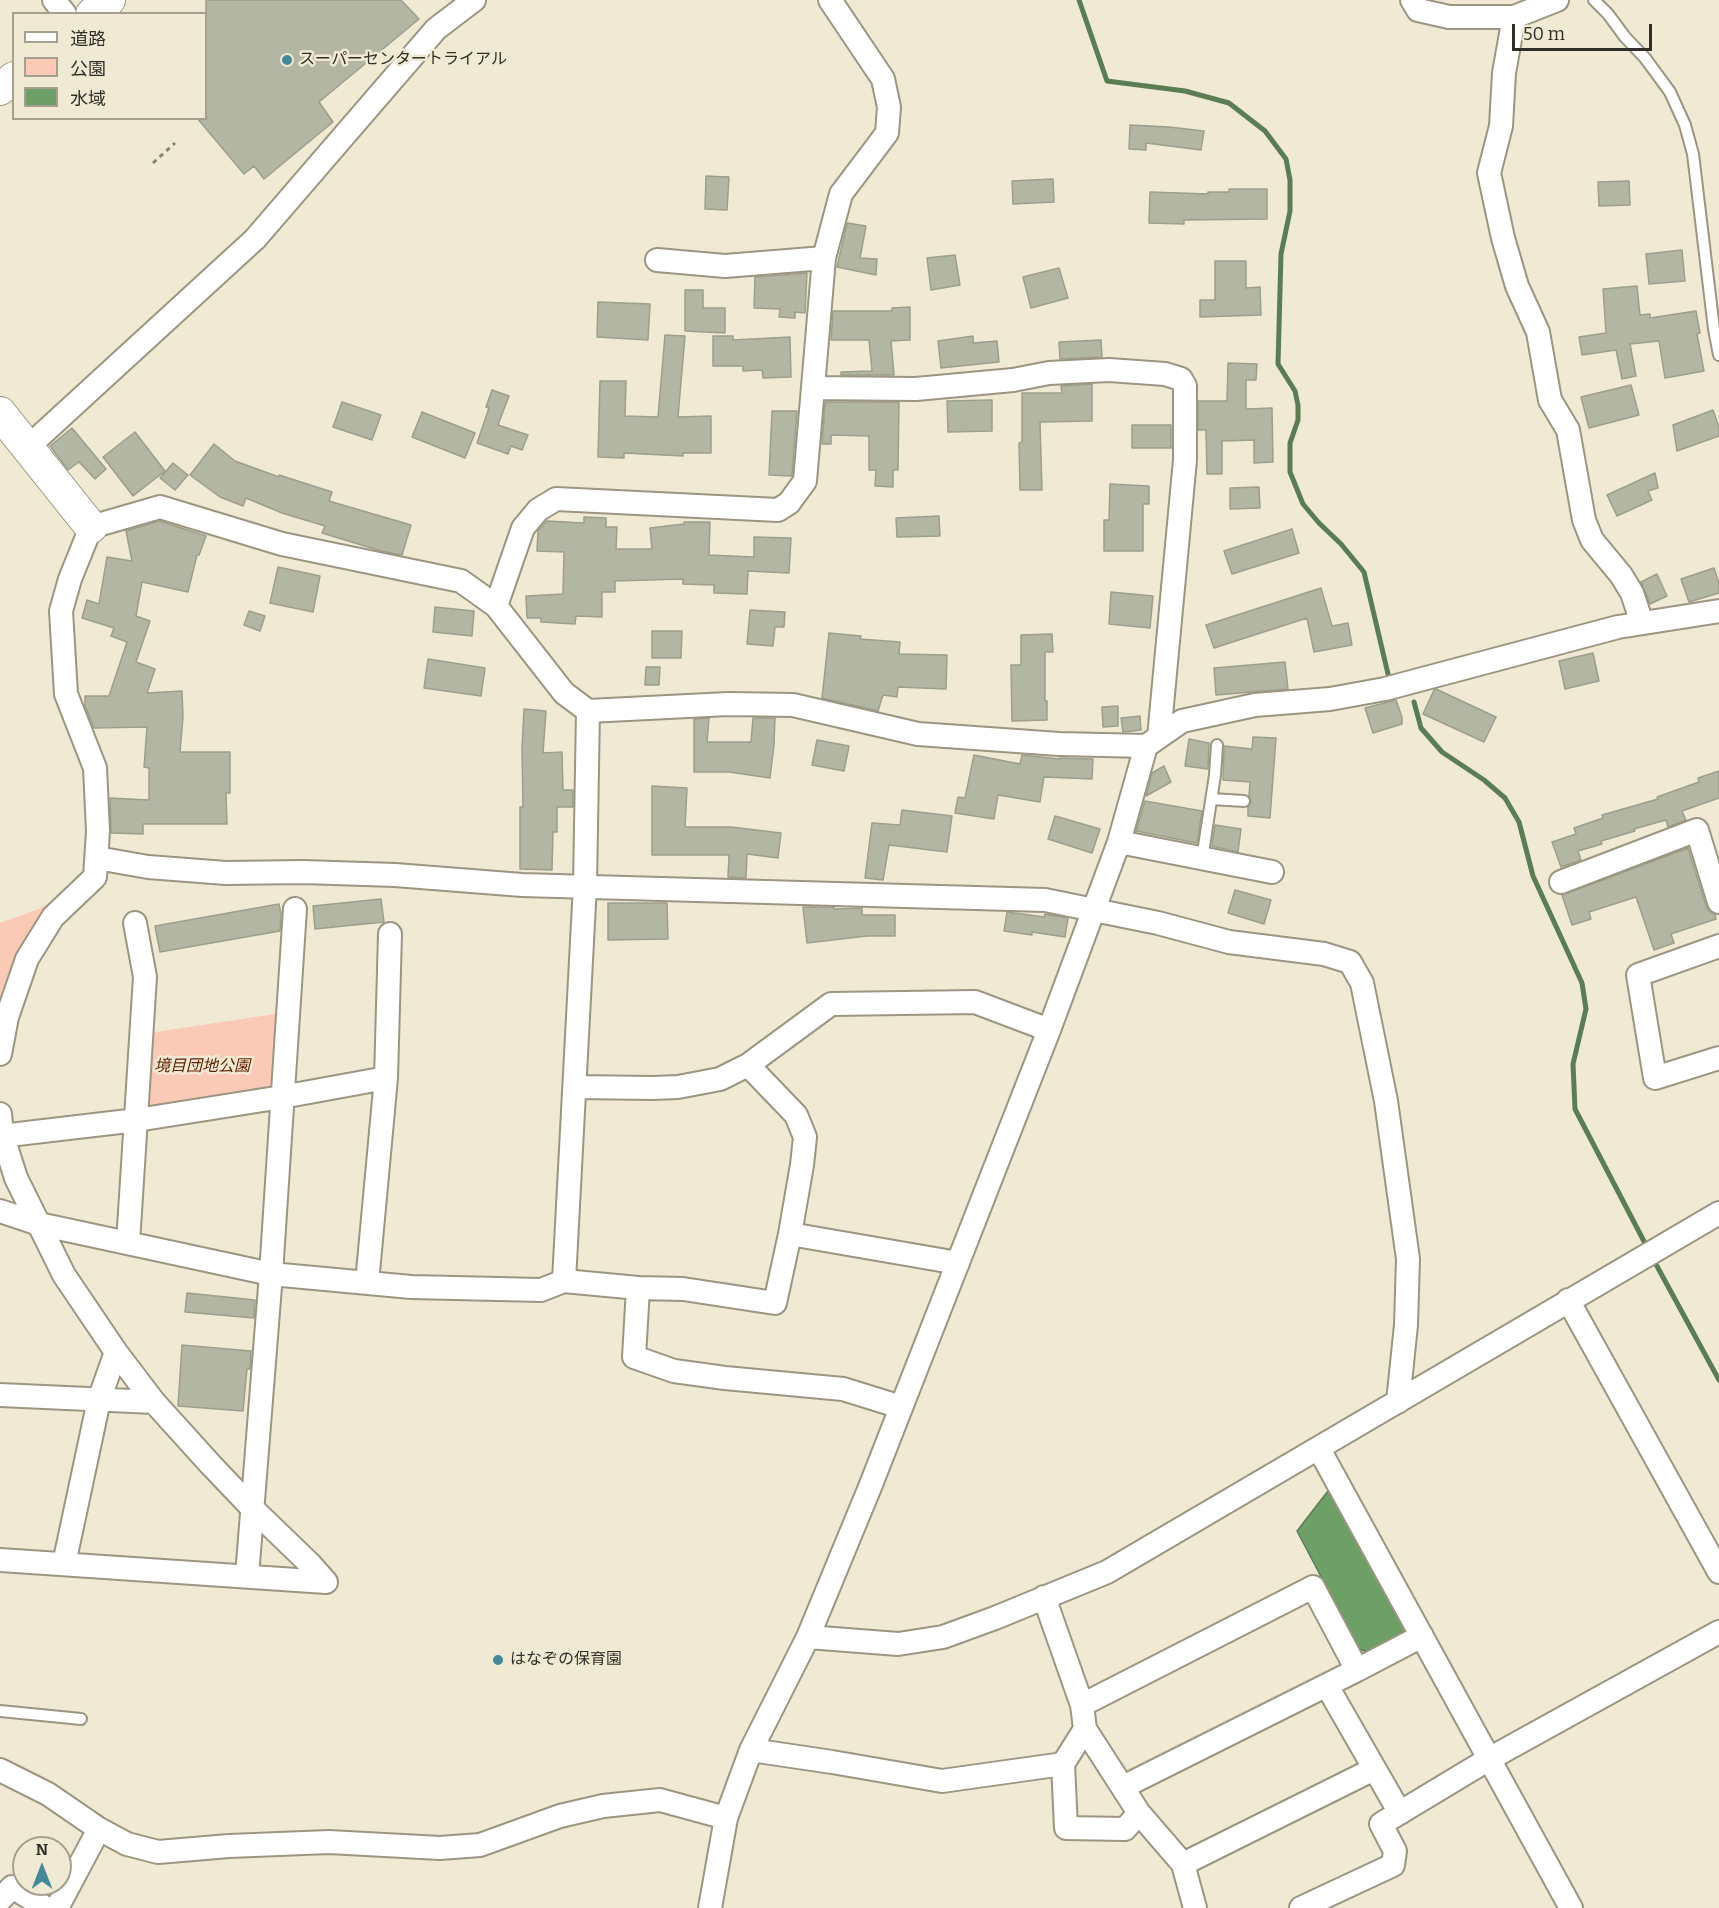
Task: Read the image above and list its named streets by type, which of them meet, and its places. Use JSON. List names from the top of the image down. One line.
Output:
{"parks":["境目団地公園"],"places":["スーパーセンタートライアル","はなぞの保育園"],"legend":["道路","公園","水域"],"scale_bar":"50 m","north":"top"}
